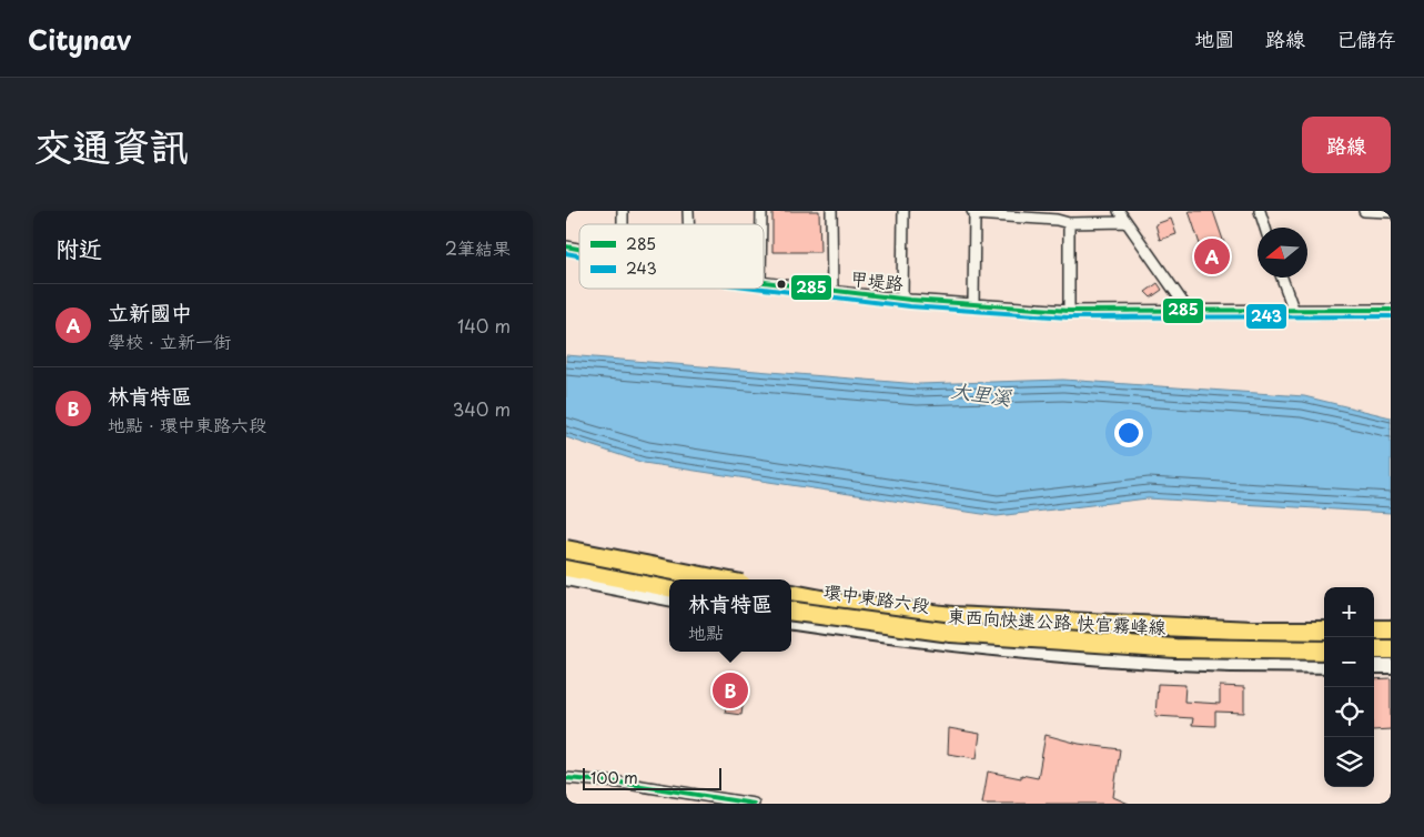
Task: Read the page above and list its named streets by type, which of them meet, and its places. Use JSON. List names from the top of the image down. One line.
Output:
{"streets":{"highway":["東西向快速公路 快官霧峰線"],"street":["甲堤路","環中東路六段"]},"water":["大里溪"],"lines":["transit line 285","transit line 243"],"legend":["285","243"],"scale_bar":"100 m","north":"left","page":{"header":"Citynav","nav":["地圖","路線","已儲存"],"title":"交通資訊","buttons":"路線","heading":["附近","2筆結果"],"pins":["A","B"],"list":[{"mark":"A","name":"立新國中","note":"學校 · 立新一街","value":"140 m"},{"mark":"B","name":"林肯特區","note":"地點 · 環中東路六段","value":"340 m"}],"popup":["林肯特區","地點"],"map_buttons":["+","−"],"scale":"100 m"}}
